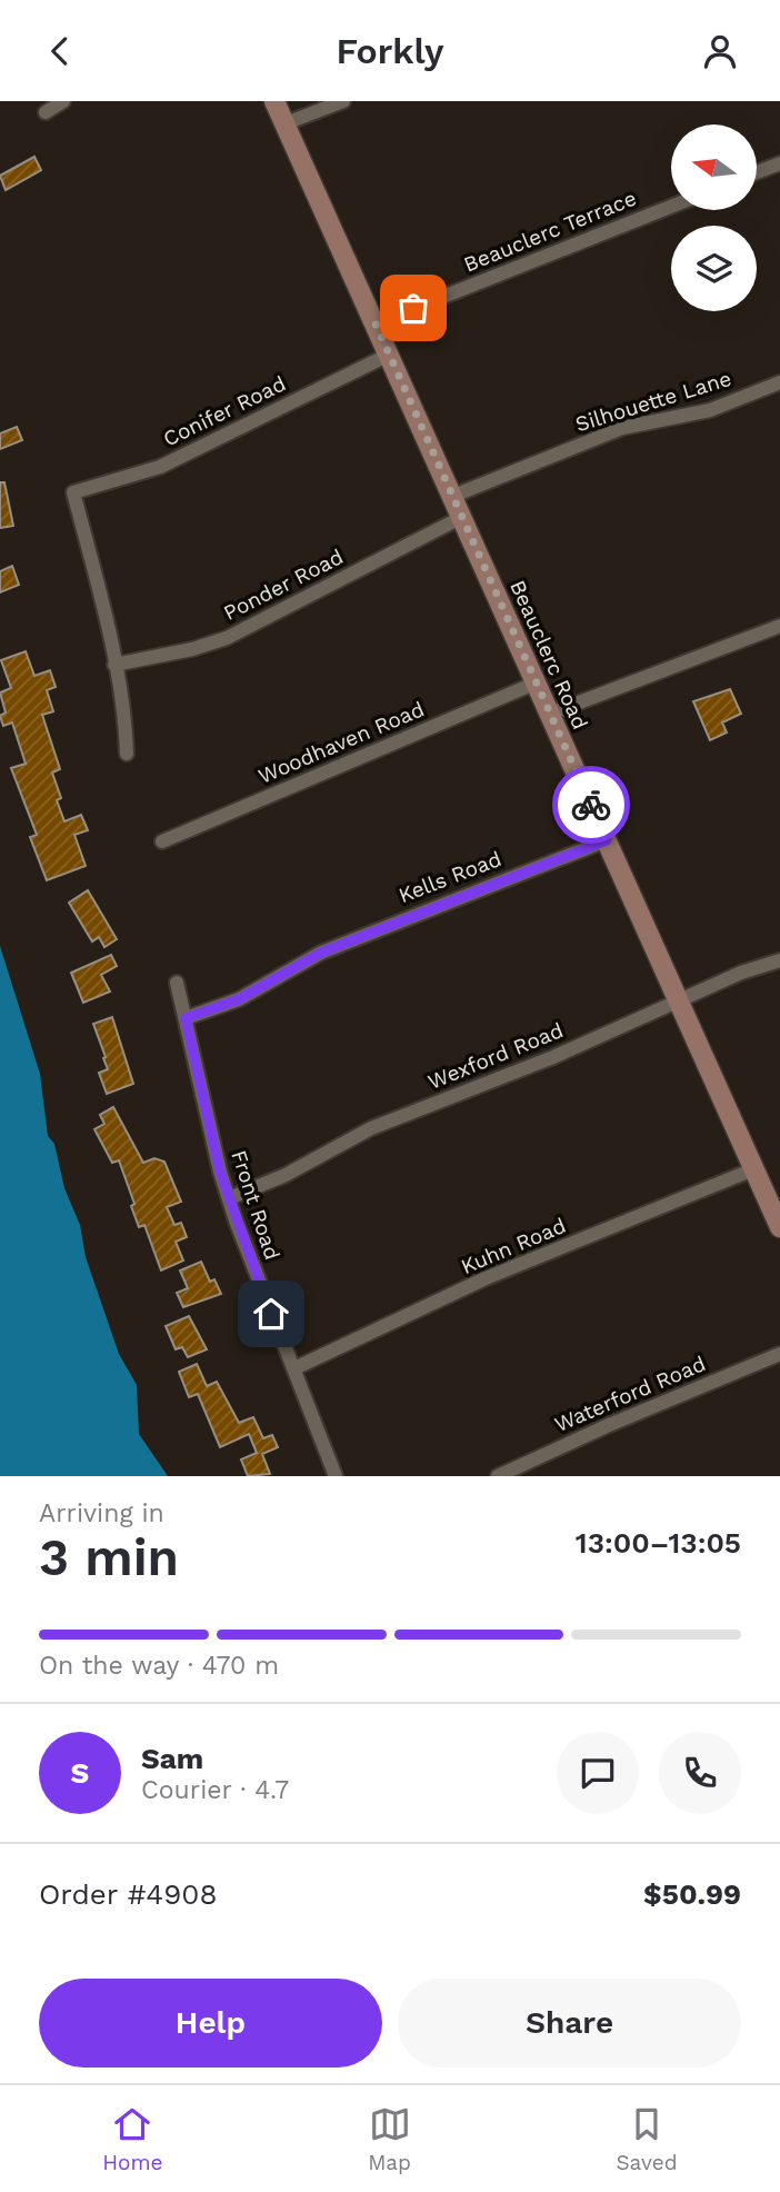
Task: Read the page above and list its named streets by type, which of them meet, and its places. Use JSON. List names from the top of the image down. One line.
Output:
{"streets":{"street":["Beauclerc Terrace","Silhouette Lane","Conifer Road","Ponder Road","Beauclerc Road","Woodhaven Road","Kells Road","Wexford Road","Front Road","Kuhn Road","Waterford Road"]},"crossings":[["Beauclerc Terrace","Beauclerc Road"],["Silhouette Lane","Beauclerc Road"],["Conifer Road","Ponder Road"],["Conifer Road","Beauclerc Road"],["Ponder Road","Beauclerc Road"],["Beauclerc Road","Woodhaven Road"],["Beauclerc Road","Kells Road"],["Beauclerc Road","Wexford Road"],["Beauclerc Road","Kuhn Road"],["Kells Road","Front Road"],["Wexford Road","Front Road"],["Front Road","Kuhn Road"]],"north":"left","page":{"header":"Forkly","heading":["3 min","Arriving in","13:00–13:05"],"panel":["Sam","Courier · 4.7","Order #4908","$50.99"],"bar":"On the way · 470 m","round":"S","buttons":["Help","Share"],"tabs":["Home","Map","Saved"]}}
